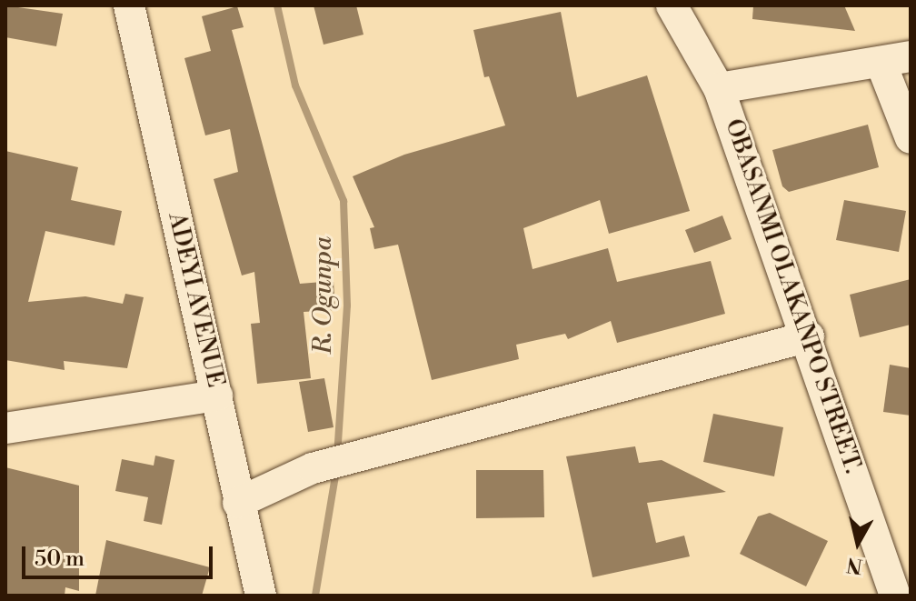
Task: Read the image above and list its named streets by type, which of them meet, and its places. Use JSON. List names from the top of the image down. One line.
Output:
{"streets":{"street":["OBASANMI OLAKANPO STREET.","ADEYI AVENUE"]},"water":["R. Ogunpa"],"scale_bar":"50 m","north":"bottom"}
